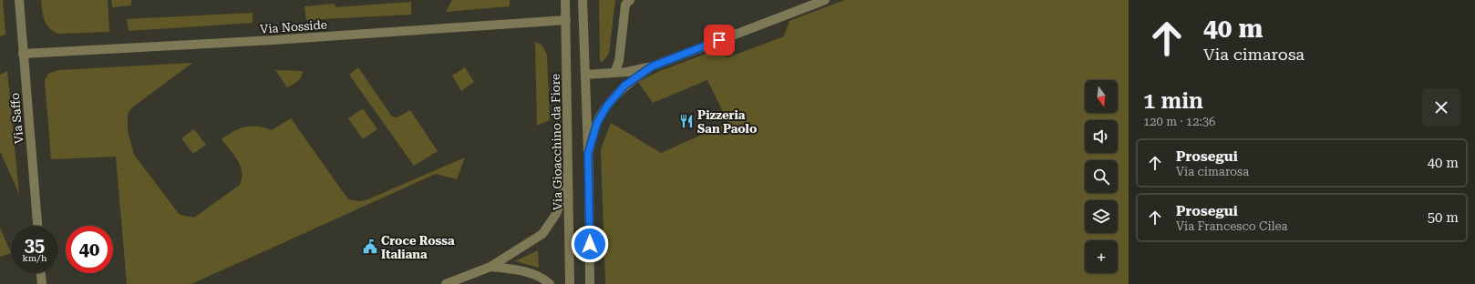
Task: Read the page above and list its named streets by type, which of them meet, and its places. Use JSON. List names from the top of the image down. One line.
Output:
{"streets":{"street":["Via Nosside","Via Saffo","Via Gioacchino da Fiore"]},"crossings":[["Via Nosside","Via Saffo"],["Via Nosside","Via Gioacchino da Fiore"]],"places":{"restaurant":["Pizzeria San Paolo"],"public building":["Croce Rossa Italiana"]},"north":"bottom","page":{"turn":["40 m","Via cimarosa"],"heading":["1 min","120 m · 12:36"],"map_buttons":"+","list":[{"name":"Prosegui","note":"Via cimarosa","value":"40 m"},{"name":"Prosegui","note":"Via Francesco Cilea","value":"50 m"}],"speed":"35 km/h","limit":"40"}}
